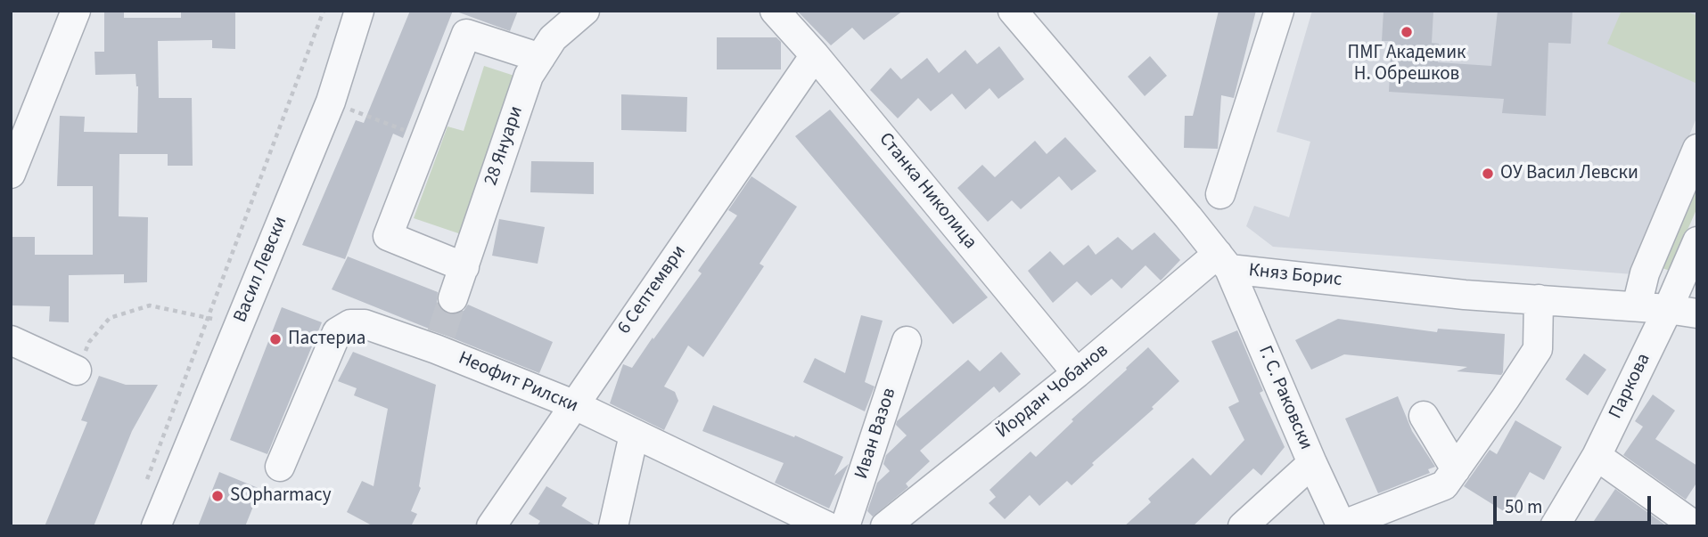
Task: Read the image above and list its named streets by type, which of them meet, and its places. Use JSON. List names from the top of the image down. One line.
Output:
{"streets":{"street":["28 Януари","Станка Николица","Васил Левски","Княз Борис","6 Септември","Неофит Рилски","Паркова","Йордан Чобанов","Г. С. Раковски","Иван Вазов"]},"crossings":[["Станка Николица","6 Септември"],["Станка Николица","Йордан Чобанов"],["Княз Борис","Паркова"],["Княз Борис","Йордан Чобанов"],["Княз Борис","Г. С. Раковски"],["6 Септември","Неофит Рилски"],["Йордан Чобанов","Г. С. Раковски"]],"places":["ПМГ Академик Н. Обрешков","ОУ Васил Левски","Пастериа","SOpharmacy"],"scale_bar":"50 m"}
